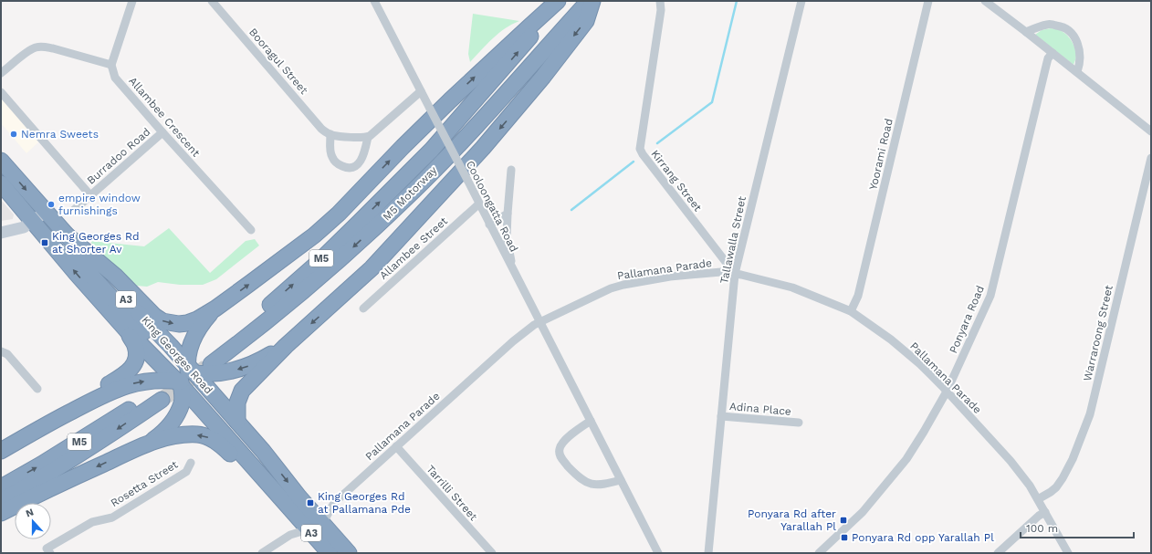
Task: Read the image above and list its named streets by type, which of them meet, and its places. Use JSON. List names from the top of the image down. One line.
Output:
{"streets":{"highway":["M5 Motorway","M5","A3","King Georges Road"],"street":["Booragul Street","Allambee Crescent","Yoorami Road","Burradoo Road","Kirrang Street","Cooloongatta Road","Tallawalla Street","Allambee Street","Pallamana Parade","Ponyara Road","Warraroong Street","Adina Place","Rosetta Street","Tarrilli Street"]},"crossings":[["Allambee Crescent","Burradoo Road"],["Yoorami Road","Pallamana Parade"],["Kirrang Street","Tallawalla Street"],["Kirrang Street","Pallamana Parade"],["Cooloongatta Road","Allambee Street"],["Cooloongatta Road","Pallamana Parade"],["Tallawalla Street","Pallamana Parade"],["Tallawalla Street","Adina Place"],["Pallamana Parade","Ponyara Road"],["Pallamana Parade","Warraroong Street"],["Pallamana Parade","King Georges Road"],["Pallamana Parade","Tarrilli Street"]],"places":{"other":["Nemra Sweets","empire window furnishings"],"transit":["King Georges Rd at Shorter Av","King Georges Rd at Pallamana Pde","Ponyara Rd after Yarallah Pl","Ponyara Rd opp Yarallah Pl"]},"scale_bar":"100 m","north":"top"}
